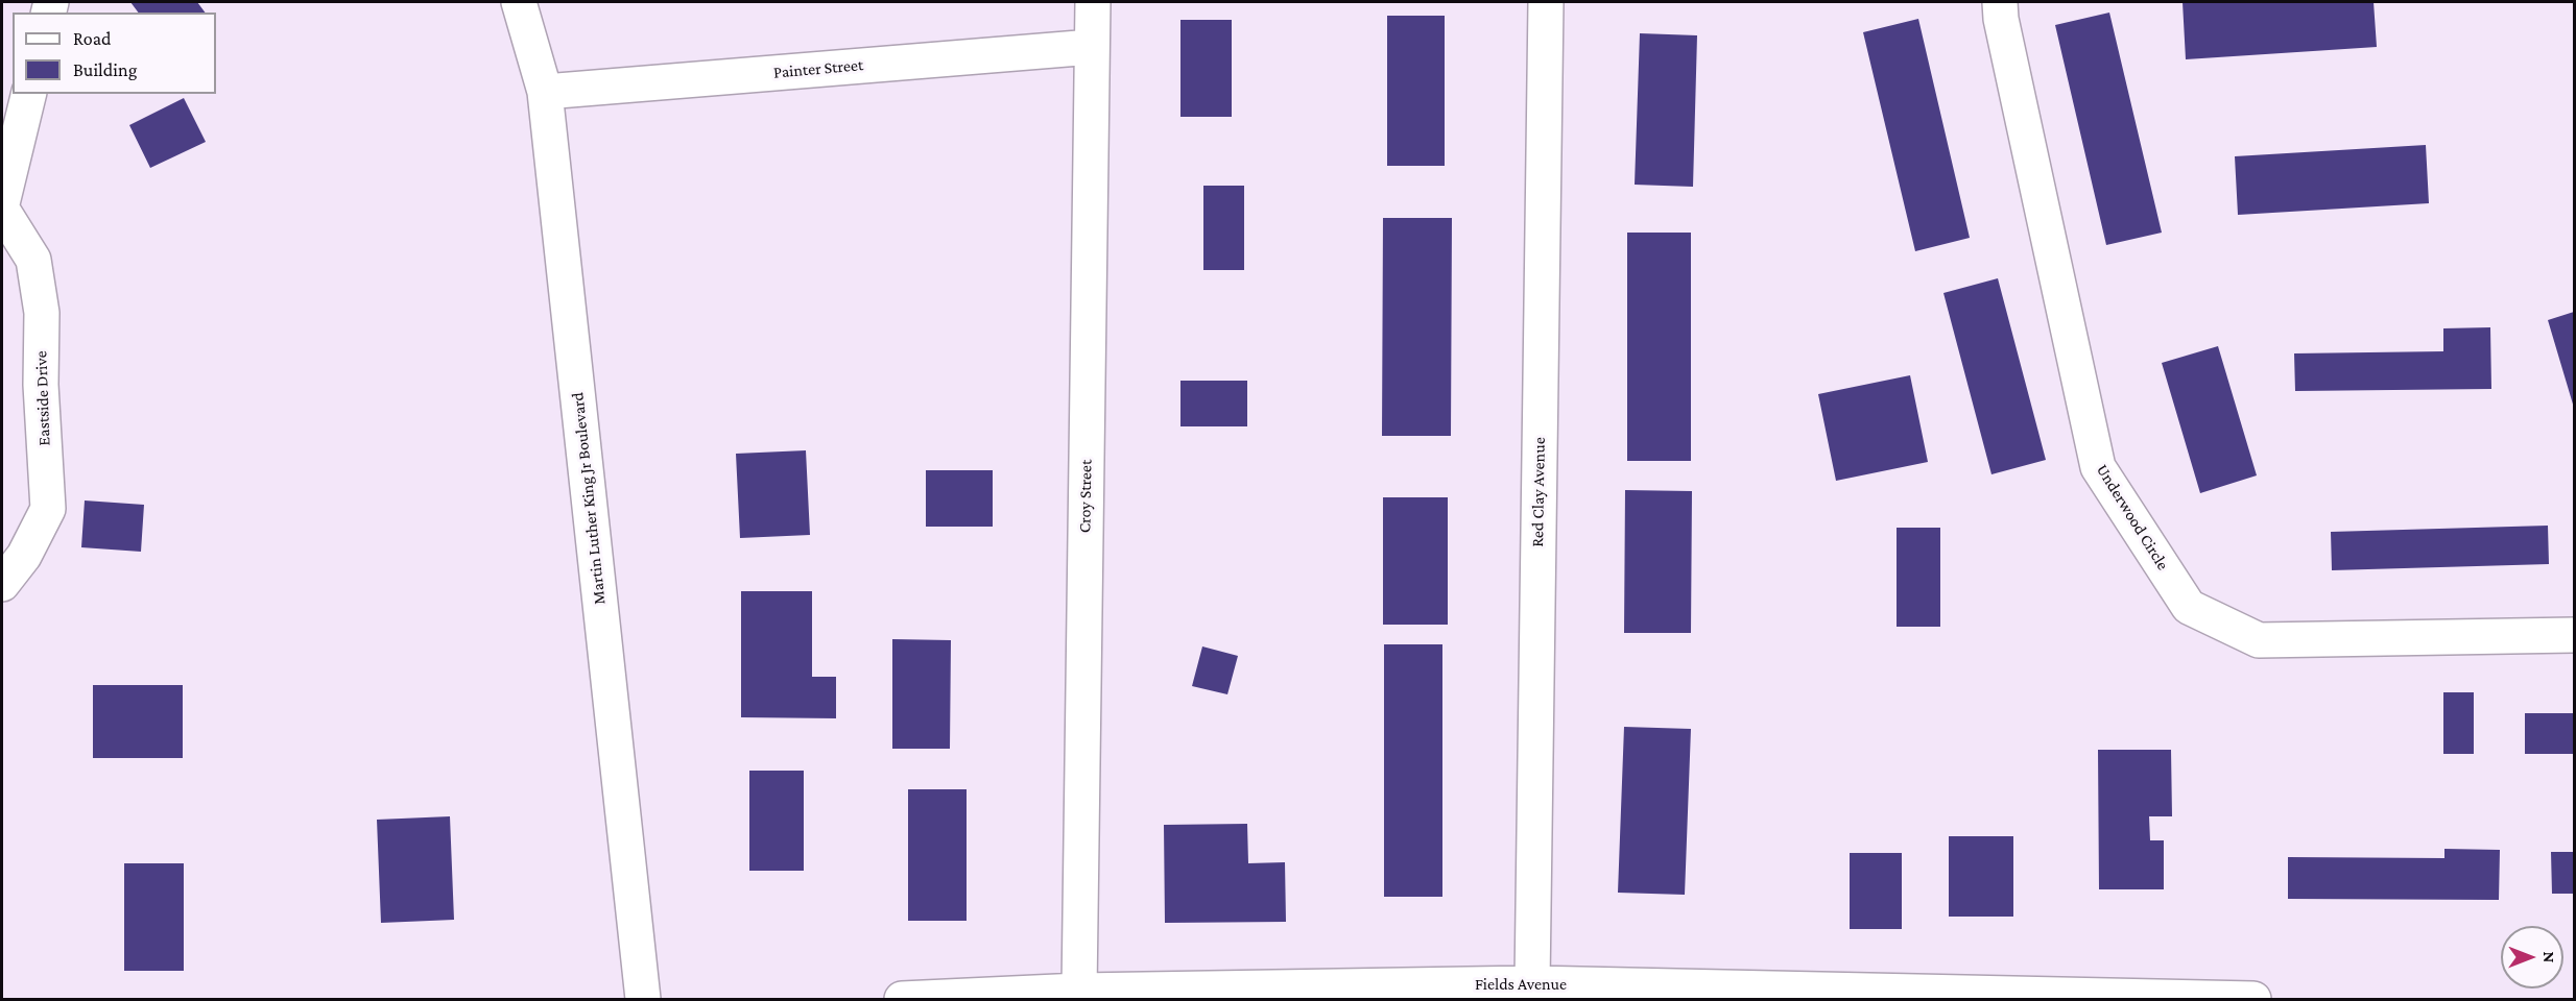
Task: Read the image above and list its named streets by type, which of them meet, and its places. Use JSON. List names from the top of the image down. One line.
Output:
{"streets":{"street":["Painter Street","Eastside Drive","Red Clay Avenue","Croy Street","Martin Luther King Jr Boulevard","Underwood Circle","Fields Avenue"]},"crossings":[["Painter Street","Croy Street"],["Painter Street","Martin Luther King Jr Boulevard"],["Red Clay Avenue","Fields Avenue"],["Croy Street","Fields Avenue"]],"legend":["Road","Building"],"north":"right"}
